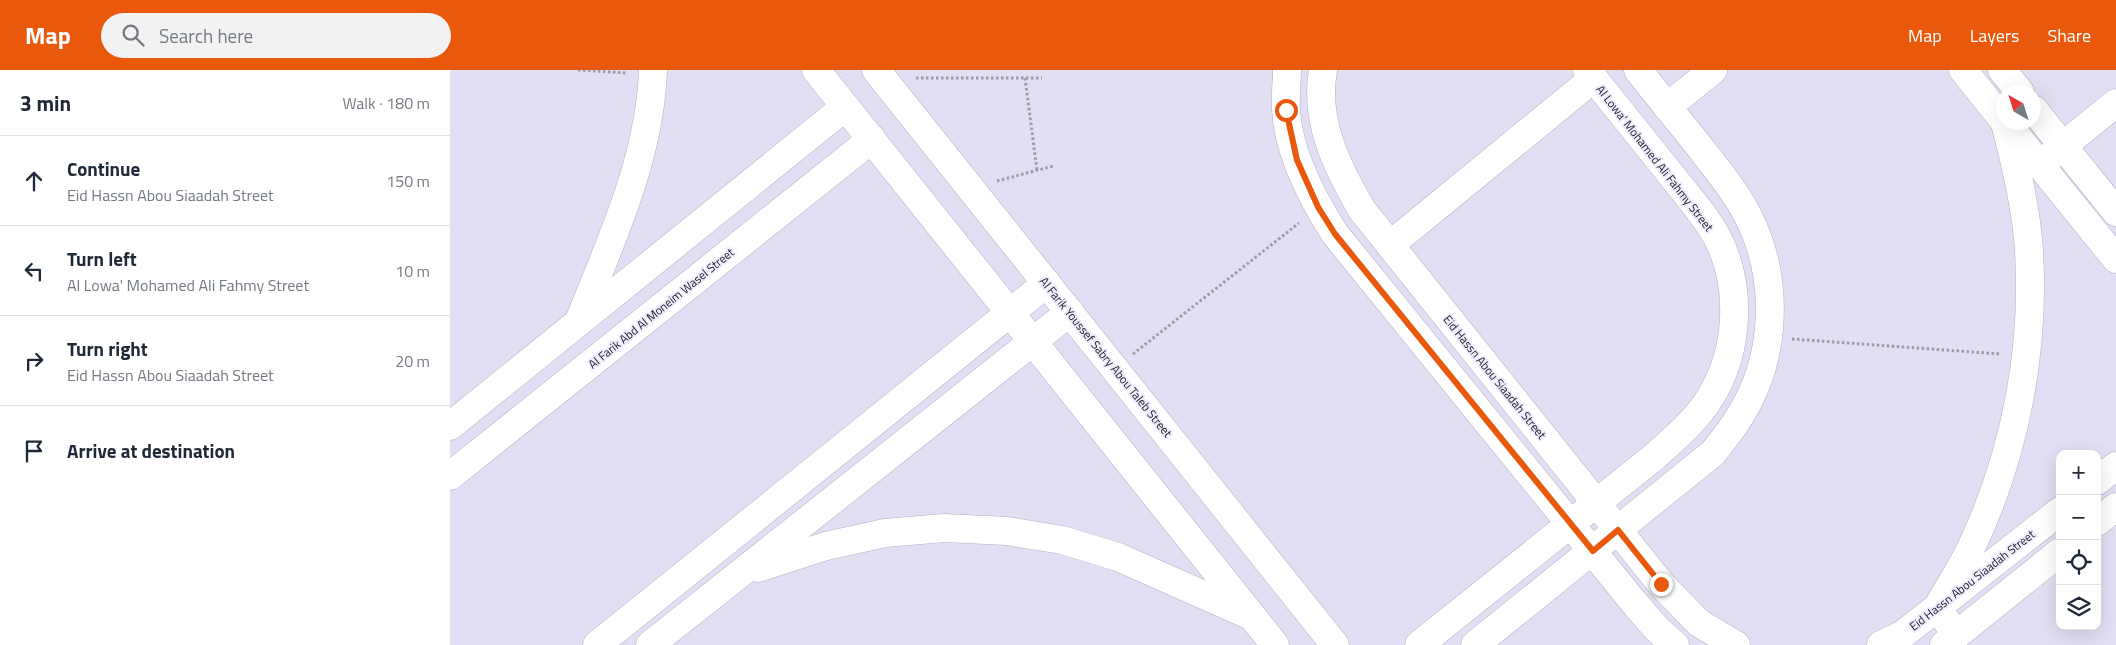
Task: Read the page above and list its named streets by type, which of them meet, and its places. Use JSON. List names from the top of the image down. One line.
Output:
{"streets":{"street":["Al Lowa' Mohamed Ali Fahmy Street","Al Farik Abd Al Moneim Wasel Street","Al Farik Youssef Sabry Abou Taleb Street","Eid Hassn Abou Siaadah Street"]},"crossings":[["Al Lowa' Mohamed Ali Fahmy Street","Eid Hassn Abou Siaadah Street"]],"north":"top left","page":{"header":"Map","search":"Search here","nav":["Map","Layers","Share"],"heading":["3 min","Walk · 180 m"],"list":[["Continue","Eid Hassn Abou Siaadah Street","150 m"],["Turn left","Al Lowa' Mohamed Ali Fahmy Street","10 m"],["Turn right","Eid Hassn Abou Siaadah Street","20 m"],"Arrive at destination"],"map_buttons":["+","−"]}}
